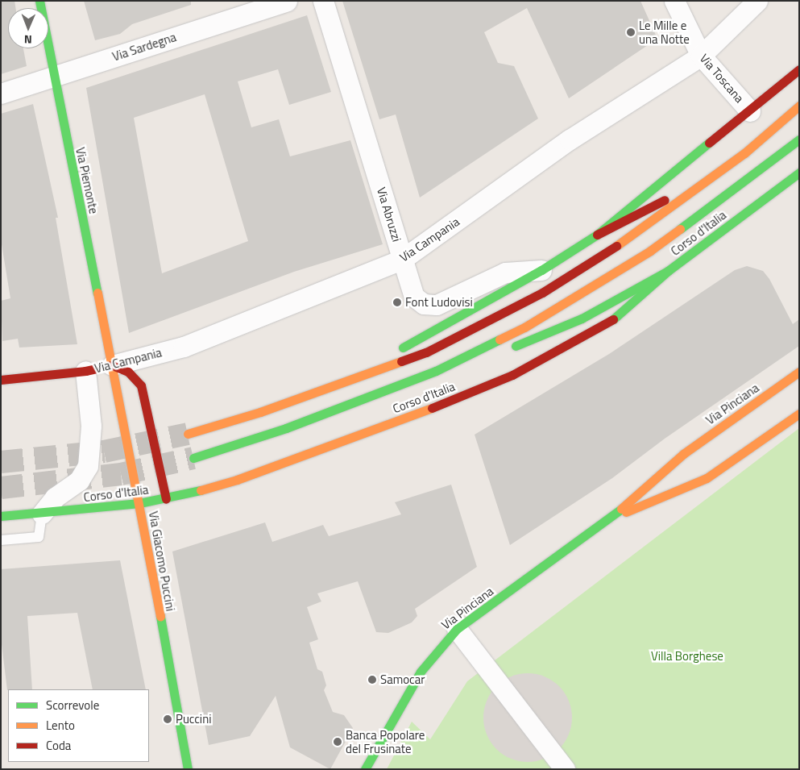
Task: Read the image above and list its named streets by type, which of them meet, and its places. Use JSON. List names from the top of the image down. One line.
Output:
{"streets":{"main road":["Via Piemonte","Corso d'Italia","Via Campania","Via Pinciana","Via Giacomo Puccini"],"street":["Via Sardegna","Via Toscana","Via Abruzzi"]},"crossings":[["Via Sardegna","Via Piemonte"],["Via Toscana","Via Campania"],["Via Piemonte","Via Campania"],["Via Piemonte","Via Giacomo Puccini"],["Via Abruzzi","Via Campania"],["Corso d'Italia","Via Giacomo Puccini"],["Via Campania","Via Giacomo Puccini"]],"parks":["Villa Borghese"],"places":["Le Mille e una Notte","Font Ludovisi","Samocar","Puccini","Banca Popolare del Frusinate"],"legend":["Scorrevole","Lento","Coda"],"north":"bottom"}
